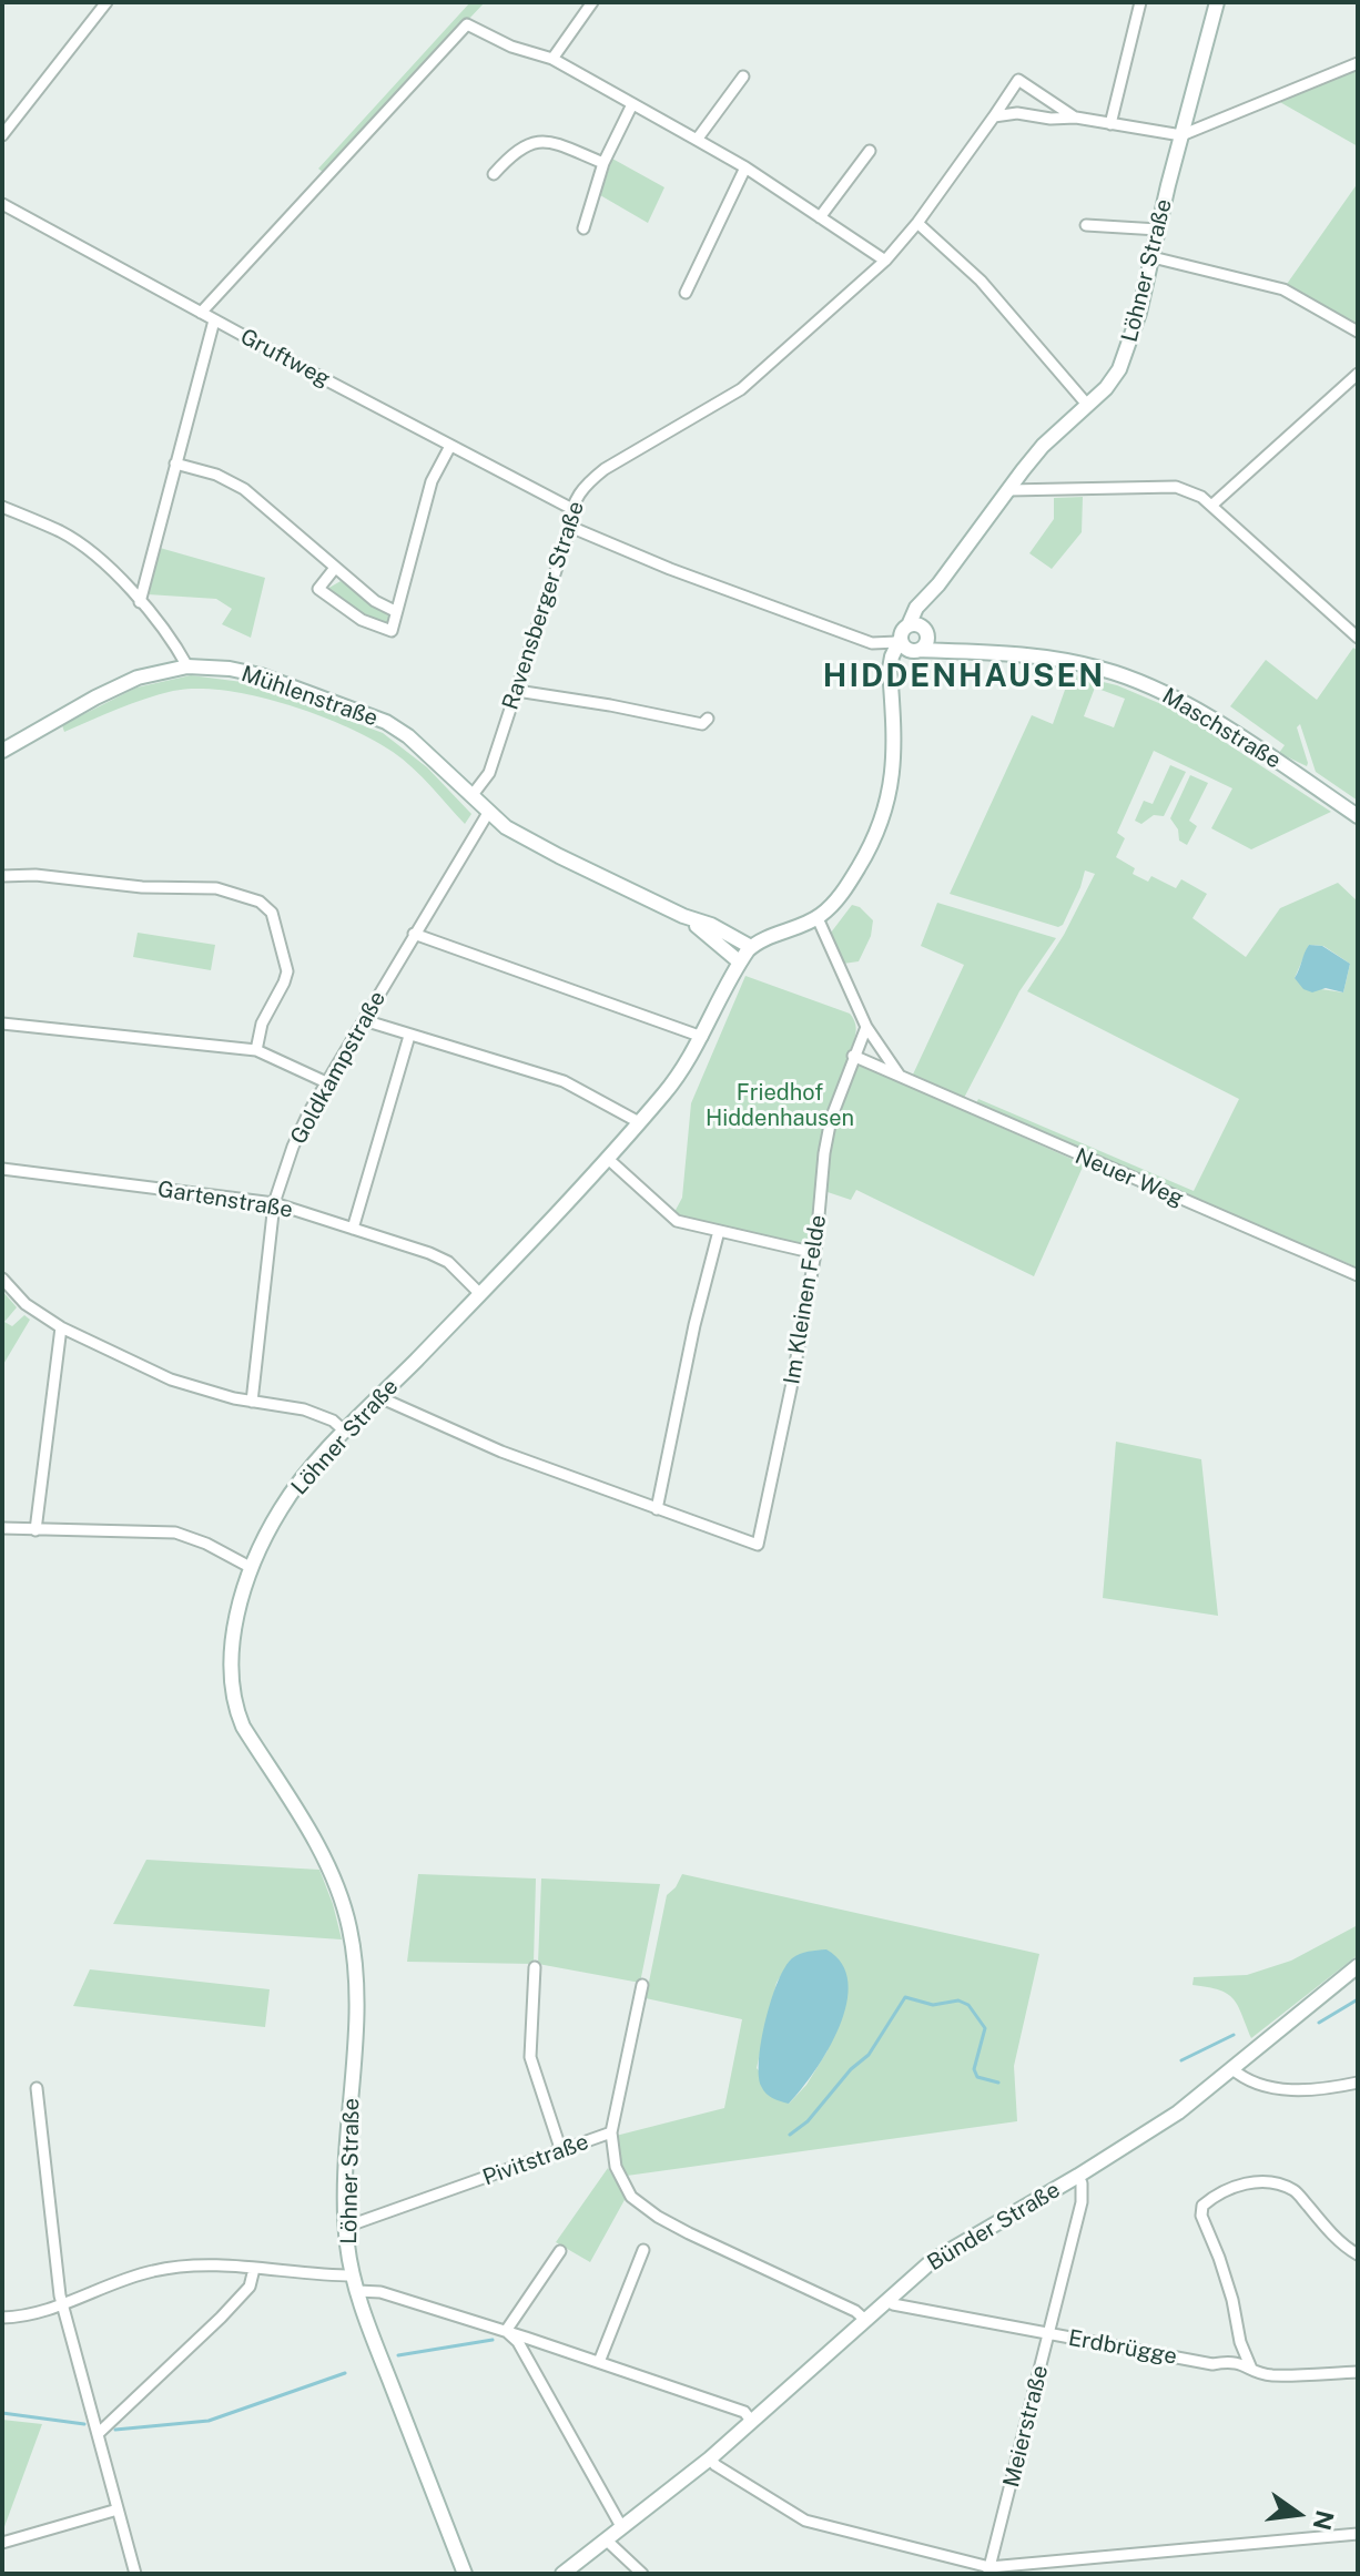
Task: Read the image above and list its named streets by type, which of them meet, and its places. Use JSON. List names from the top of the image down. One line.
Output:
{"streets":{"main road":["Löhner Straße","Mühlenstraße","Maschstraße","Bünder Straße"],"street":["Gruftweg","Ravensberger Straße","Goldkampstraße","Neuer Weg","Gartenstraße","Im Kleinen Felde","Pivitstraße","Erdbrügge","Meierstraße"]},"crossings":[["Löhner Straße","Ravensberger Straße"],["Löhner Straße","Mühlenstraße"],["Löhner Straße","Maschstraße"],["Löhner Straße","Gartenstraße"],["Löhner Straße","Pivitstraße"],["Gruftweg","Ravensberger Straße"],["Ravensberger Straße","Mühlenstraße"],["Mühlenstraße","Goldkampstraße"],["Goldkampstraße","Gartenstraße"],["Neuer Weg","Im Kleinen Felde"],["Pivitstraße","Bünder Straße"],["Bünder Straße","Erdbrügge"],["Bünder Straße","Meierstraße"],["Erdbrügge","Meierstraße"]],"districts":["HIDDENHAUSEN"],"parks":["Friedhof Hiddenhausen"],"north":"right"}
